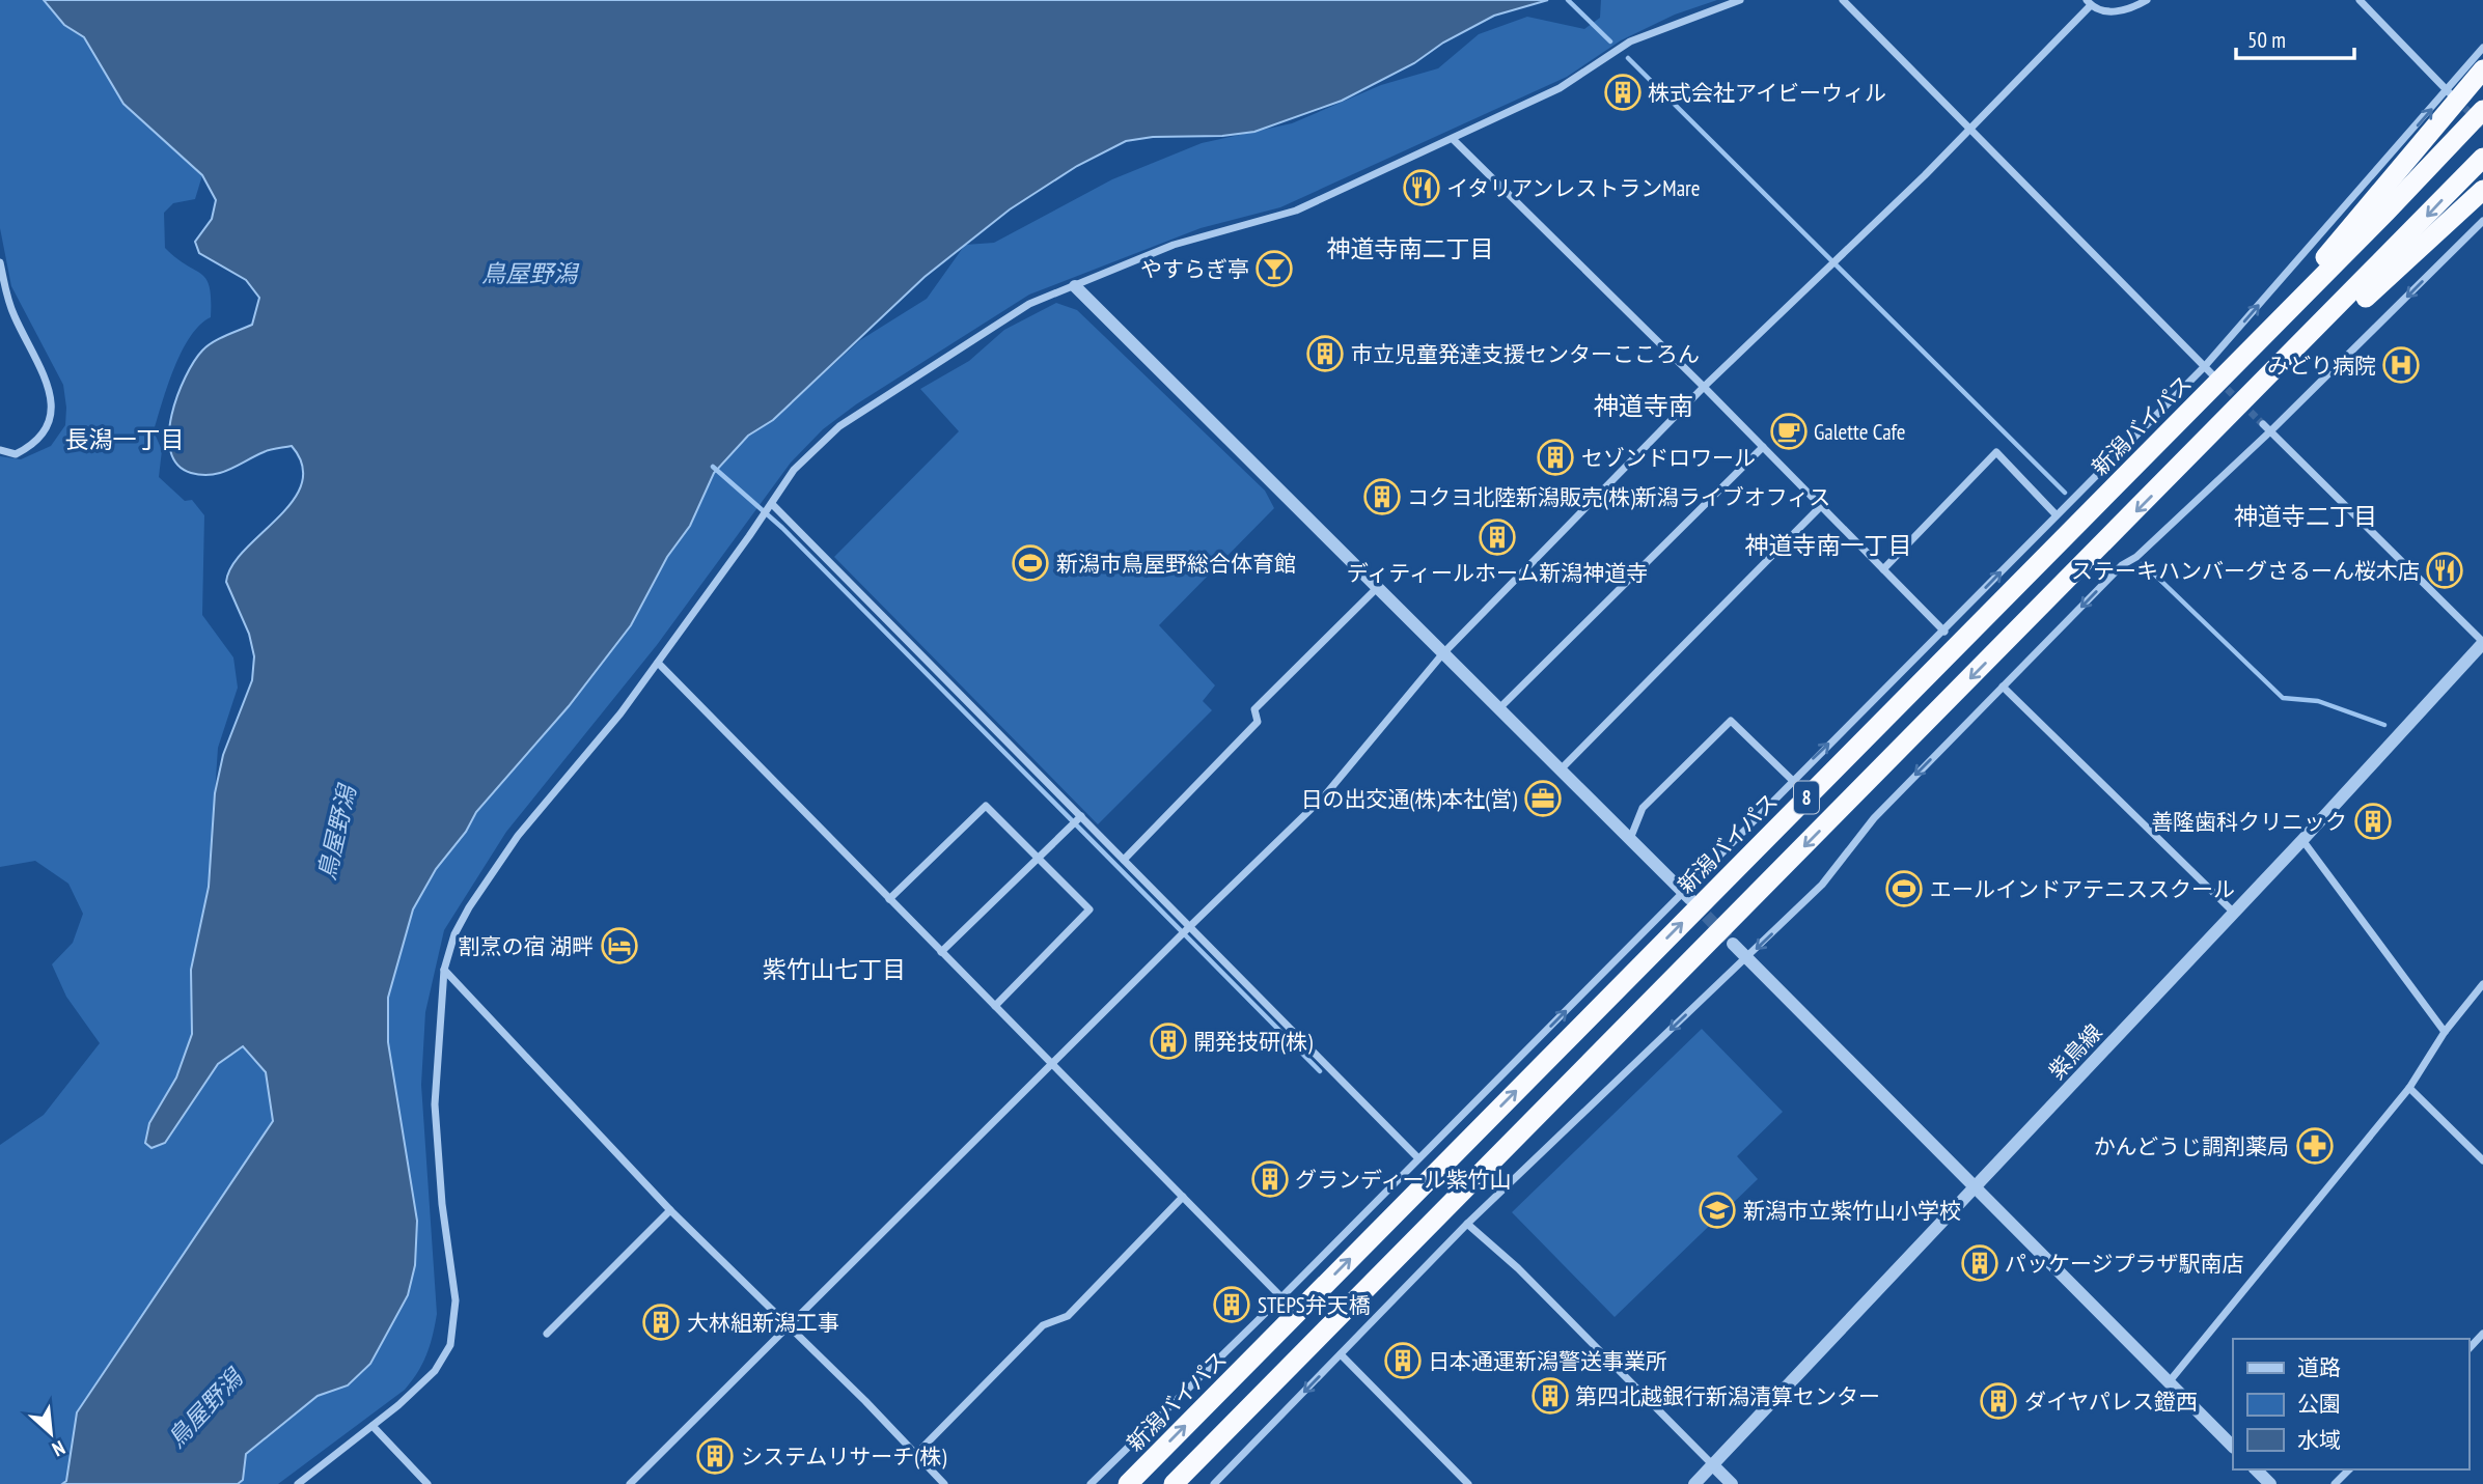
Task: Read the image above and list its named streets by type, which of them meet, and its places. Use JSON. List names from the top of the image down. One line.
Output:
{"streets":{"highway":["新潟バイパス","8"],"street":["紫鳥線"]},"districts":["神道寺南二丁目","神道寺南","長潟一丁目","神道寺二丁目","神道寺南一丁目","紫竹山七丁目"],"water":["鳥屋野潟"],"places":{"building":["株式会社アイビーウィル","市立児童発達支援センターこころん","セゾンドロワール","コクヨ北陸新潟販売(株)新潟ライブオフィス","ディティールホーム新潟神道寺","善隆歯科クリニック","開発技研(株)","グランディール紫竹山","パッケージプラザ駅南店","STEPS弁天橋","大林組新潟工事","日本通運新潟警送事業所","第四北越銀行新潟清算センター","ダイヤパレス鐙西","システムリサーチ(株)"],"restaurant":["イタリアンレストランMare","ステーキハンバーグさるーん桜木店"],"bar":["やすらぎ亭"],"hospital":["みどり病院"],"cafe":["Galette Cafe"],"sports":["新潟市鳥屋野総合体育館","エールインドアテニススクール"],"office":["日の出交通(株)本社(営)"],"hotel":["割烹の宿 湖畔"],"pharmacy":["かんどうじ調剤薬局"],"school or university":["新潟市立紫竹山小学校"]},"legend":["道路","公園","水域"],"scale_bar":"50 m","north":"bottom right"}
